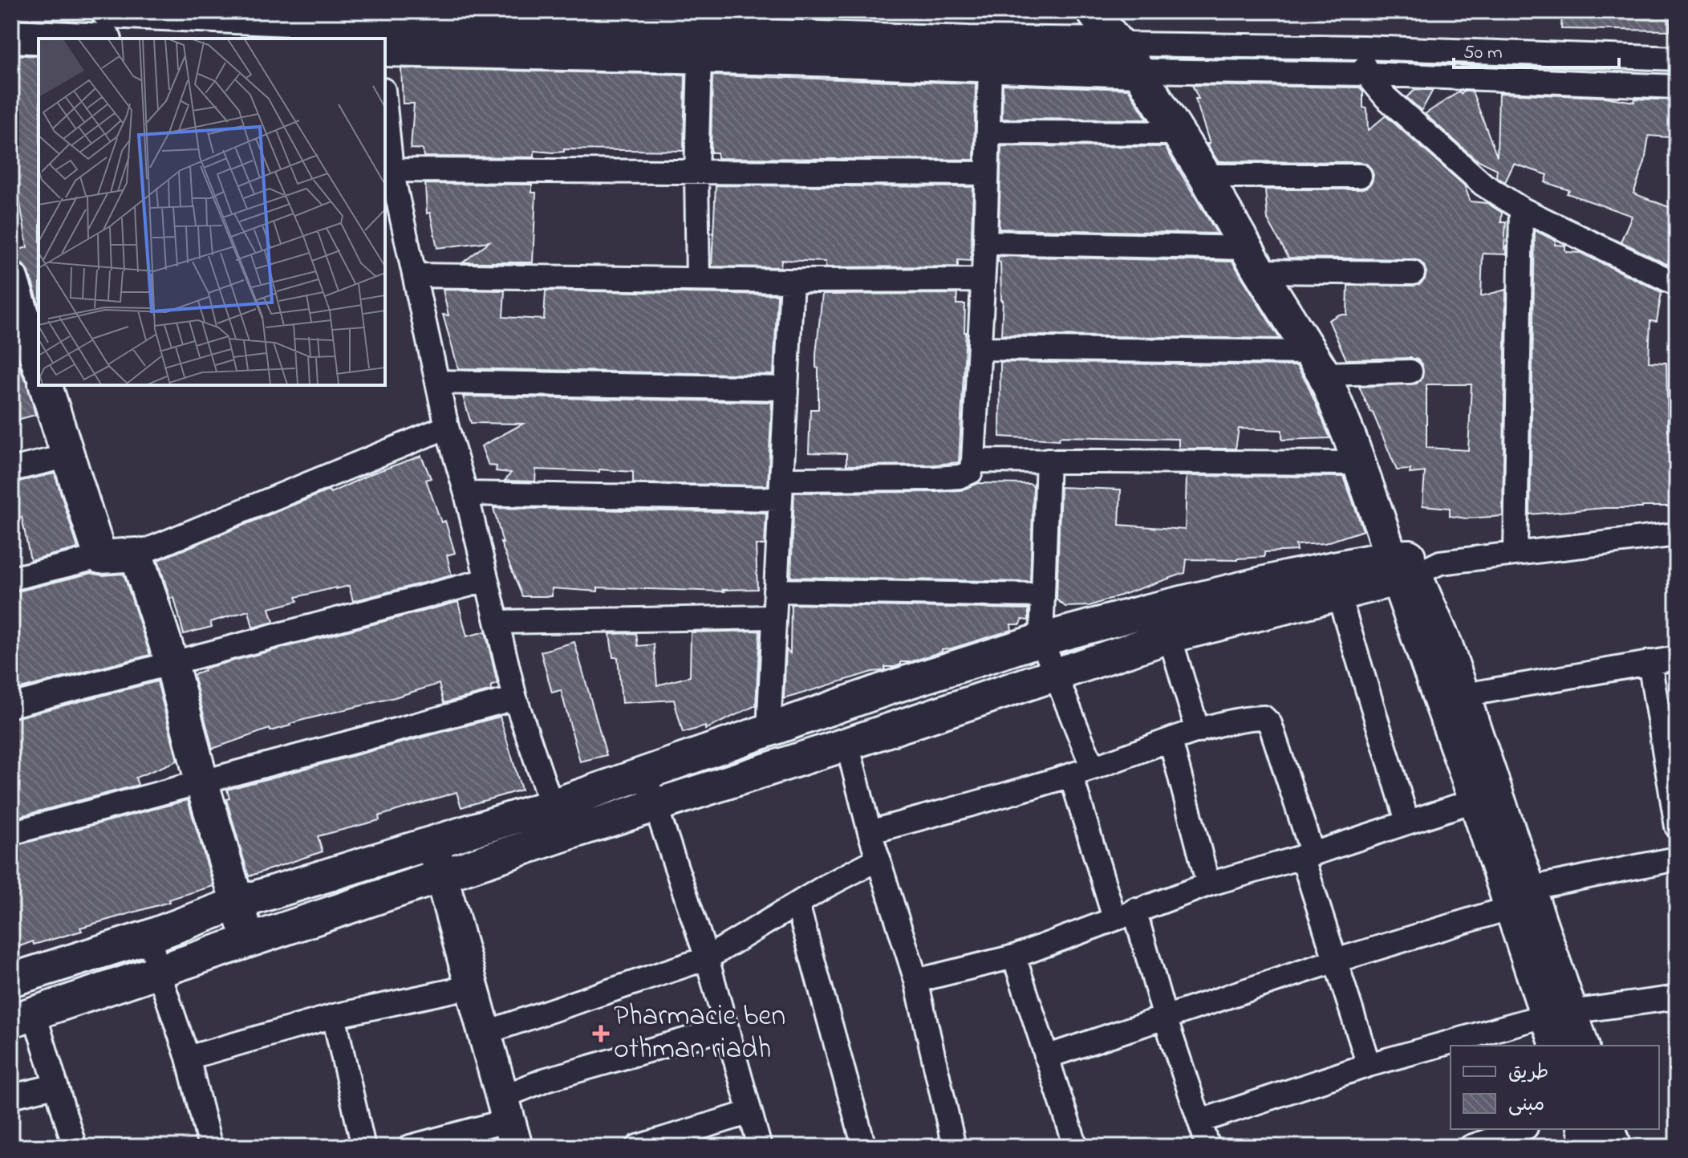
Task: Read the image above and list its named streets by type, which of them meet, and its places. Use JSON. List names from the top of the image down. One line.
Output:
{"places":{"health":["Pharmacie ben othman riadh"]},"legend":["طريق","مبنى"],"scale_bar":"50 m"}
